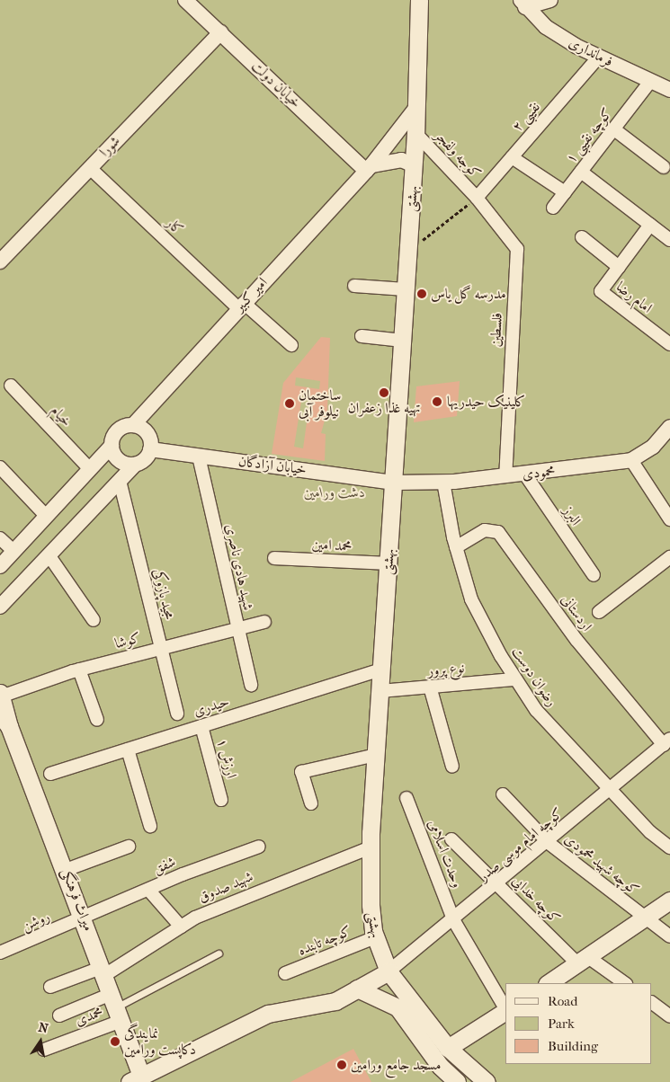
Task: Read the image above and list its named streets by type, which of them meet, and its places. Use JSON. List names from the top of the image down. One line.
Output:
{"streets":{"main road":["بهشتی","میراث فرهنگی"],"street":["فرمانداری","خیابان دولت","نقیبی ۲","کوچه نقیبی ۱","شورا","کوجه ولفجر","کار","امیر کبیر","امام رضا","فلسطین","خیام","خیابان آزادگان","محمودی","البرز","محمد امین","شهید هادی ناصری","مجید پازوکی","اردستانی","کوشا","نوع پرور","رضوان دوست","حیدری","ارزش ۱","کوچه امام موسی صدر","وحدت اسلامی","کوچه شهید محمودی","شفق","شهید صدوق","کوچه خدایی","روشن","کوچه تابنده","محمدی"]},"crossings":[["فرمانداری","نقیبی ۲"],["فرمانداری","کوچه نقیبی ۱"],["خیابان دولت","شورا"],["خیابان دولت","امیر کبیر"],["نقیبی ۲","کوجه ولفجر"],["نقیبی ۲","فلسطین"],["شورا","کار"],["کوجه ولفجر","بهشتی"],["کوجه ولفجر","فلسطین"],["بهشتی","امیر کبیر"],["بهشتی","خیابان آزادگان"],["بهشتی","محمودی"],["بهشتی","محمد امین"],["بهشتی","نوع پرور"],["بهشتی","حیدری"],["بهشتی","کوچه امام موسی صدر"],["بهشتی","شهید صدوق"],["بهشتی","کوچه تابنده"],["کار","امیر کبیر"],["امیر کبیر","خیابان آزادگان"],["فلسطین","محمودی"],["خیابان آزادگان","محمودی"],["خیابان آزادگان","شهید هادی ناصری"],["محمودی","البرز"],["محمودی","رضوان دوست"],["شهید هادی ناصری","کوشا"],["مجید پازوکی","کوشا"],["اردستانی","رضوان دوست"],["اردستانی","کوچه امام موسی صدر"],["کوشا","میراث فرهنگی"],["نوع پرور","رضوان دوست"],["رضوان دوست","کوچه امام موسی صدر"],["حیدری","ارزش ۱"],["کوچه امام موسی صدر","وحدت اسلامی"],["کوچه امام موسی صدر","کوچه شهید محمودی"],["کوچه امام موسی صدر","کوچه خدایی"],["شفق","میراث فرهنگی"],["شفق","روشن"],["شهید صدوق","میراث فرهنگی"],["میراث فرهنگی","روشن"],["میراث فرهنگی","محمدی"]],"parks":["دشت ورامین"],"places":["مدرسه گل یاس","تهیه غذا زعفران","کلینیک حیدریها","ساختمان نیلوفر آبی","نمایندگی دکاپست ورامین","مسجد جامع ورامین"],"legend":["Road","Park","Building"],"north":"top"}
